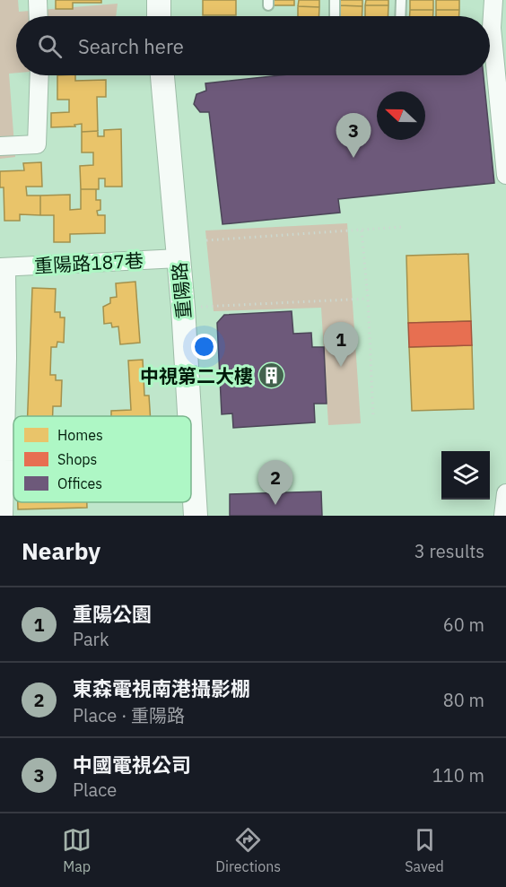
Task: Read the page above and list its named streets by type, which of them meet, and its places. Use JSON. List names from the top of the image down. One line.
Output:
{"streets":{"street":["重陽路187巷","重陽路"]},"crossings":[["重陽路187巷","重陽路"]],"places":{"building":["中視第二大樓"]},"legend":["Homes","Shops","Offices"],"north":"left","page":{"search":"Search here","pins":["3","1","2"],"heading":["Nearby","3 results"],"list":[{"mark":"1","name":"重陽公園","note":"Park","value":"60 m"},{"mark":"2","name":"東森電視南港攝影棚","note":"Place · 重陽路","value":"80 m"},{"mark":"3","name":"中國電視公司","note":"Place","value":"110 m"}],"nav":["Map","Directions","Saved"]}}
